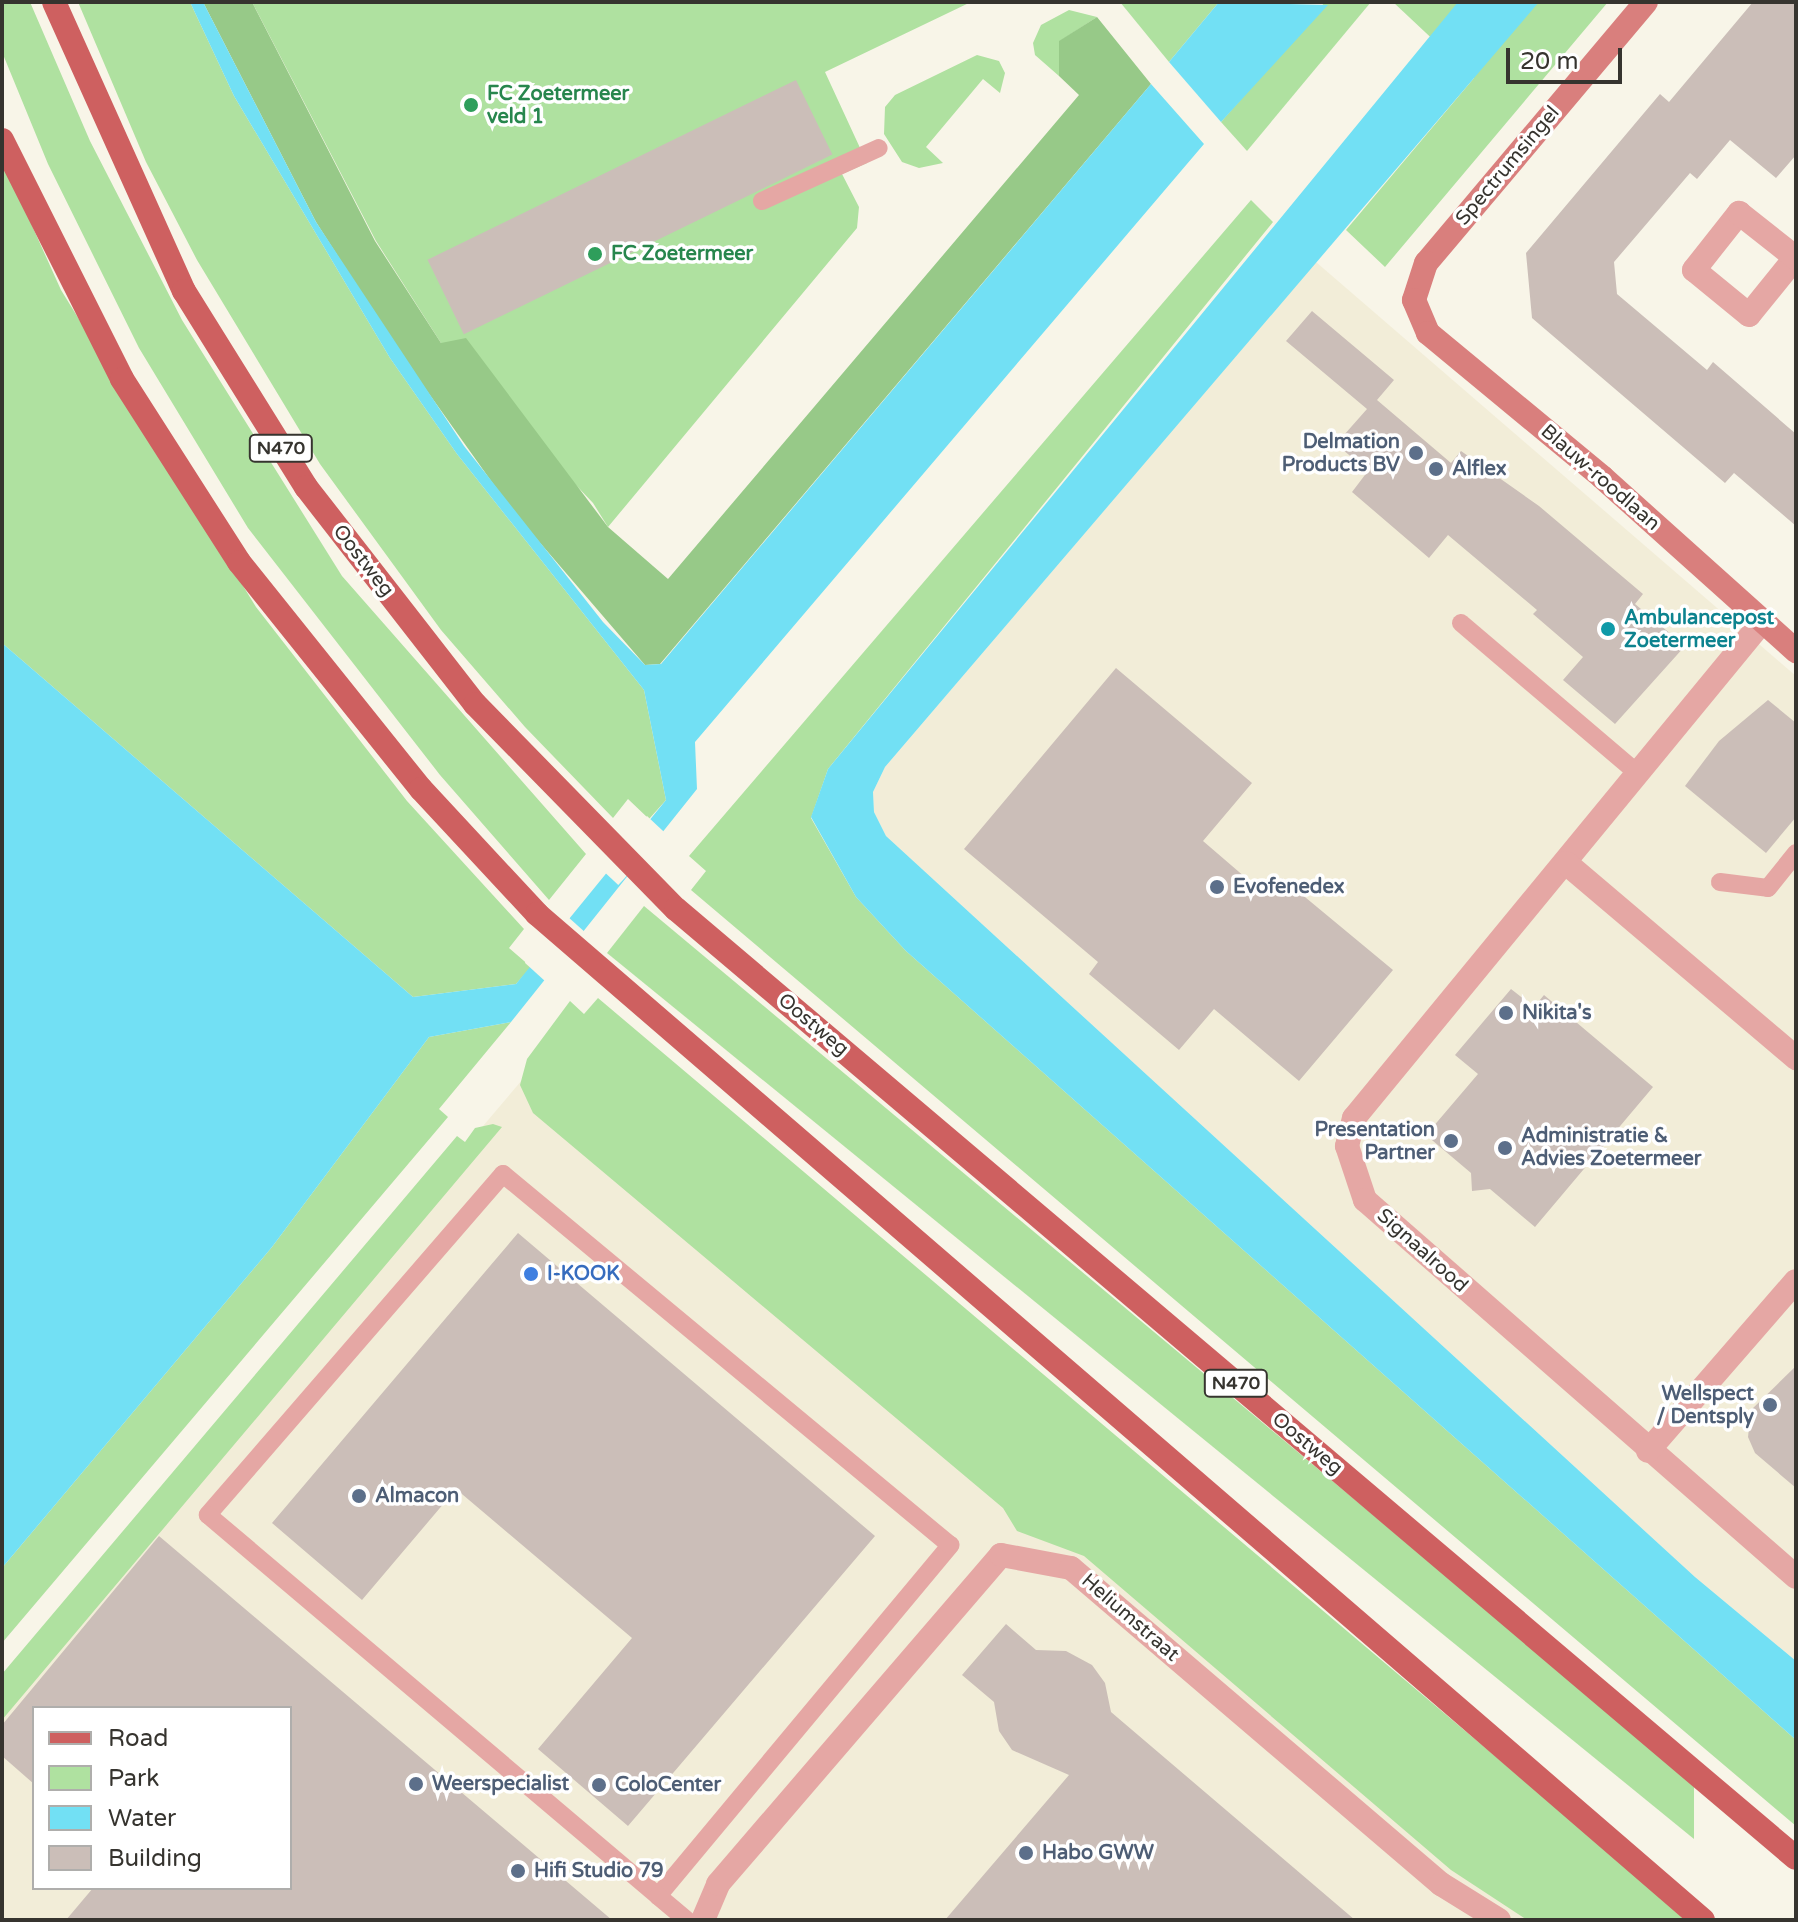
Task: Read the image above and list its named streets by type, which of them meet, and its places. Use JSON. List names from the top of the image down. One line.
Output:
{"streets":{"main road":["N470","Oostweg"],"street":["Spectrumsingel","Blauw-roodlaan","Signaalrood","Heliumstraat"]},"crossings":[["Spectrumsingel","Blauw-roodlaan"],["Blauw-roodlaan","Signaalrood"]],"places":["FC Zoetermeer veld 1","FC Zoetermeer","Delmation Products BV","Alflex","Ambulancepost Zoetermeer","Evofenedex","Nikita's","Presentation Partner","Administratie & Advies Zoetermeer","I-KOOK","Wellspect / Dentsply","Almacon","Weerspecialist","ColoCenter","Habo GWW","Hifi Studio 79"],"legend":["Road","Park","Water","Building"],"scale_bar":"20 m"}
